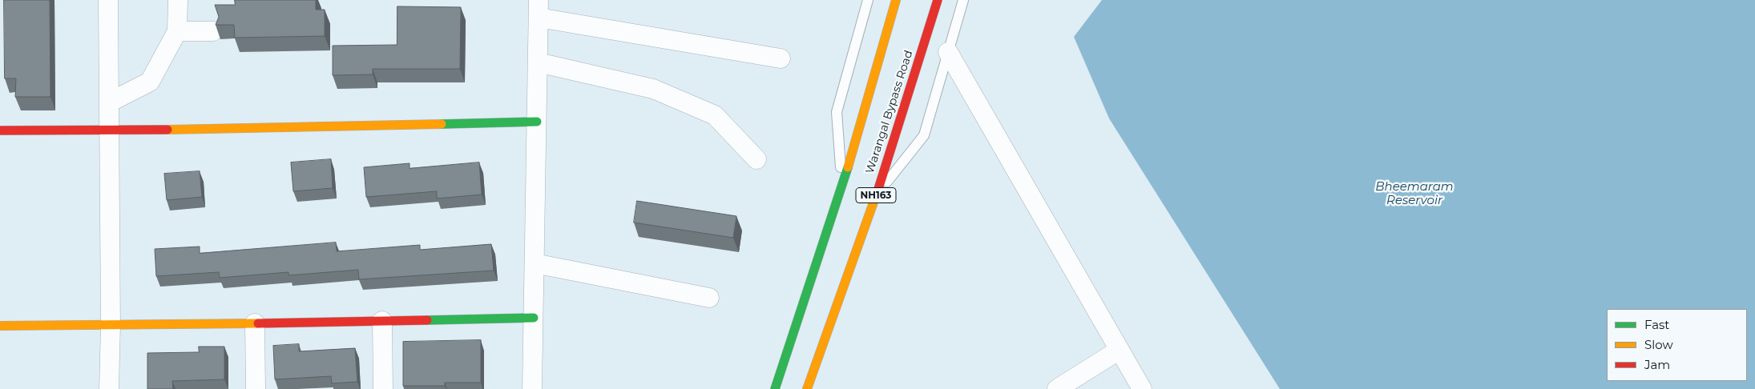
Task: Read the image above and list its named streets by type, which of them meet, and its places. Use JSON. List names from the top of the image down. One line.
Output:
{"streets":{"main road":["Warangal Bypass Road","NH163"]},"water":["Bheemaram Reservoir"],"legend":["Fast","Slow","Jam"]}
